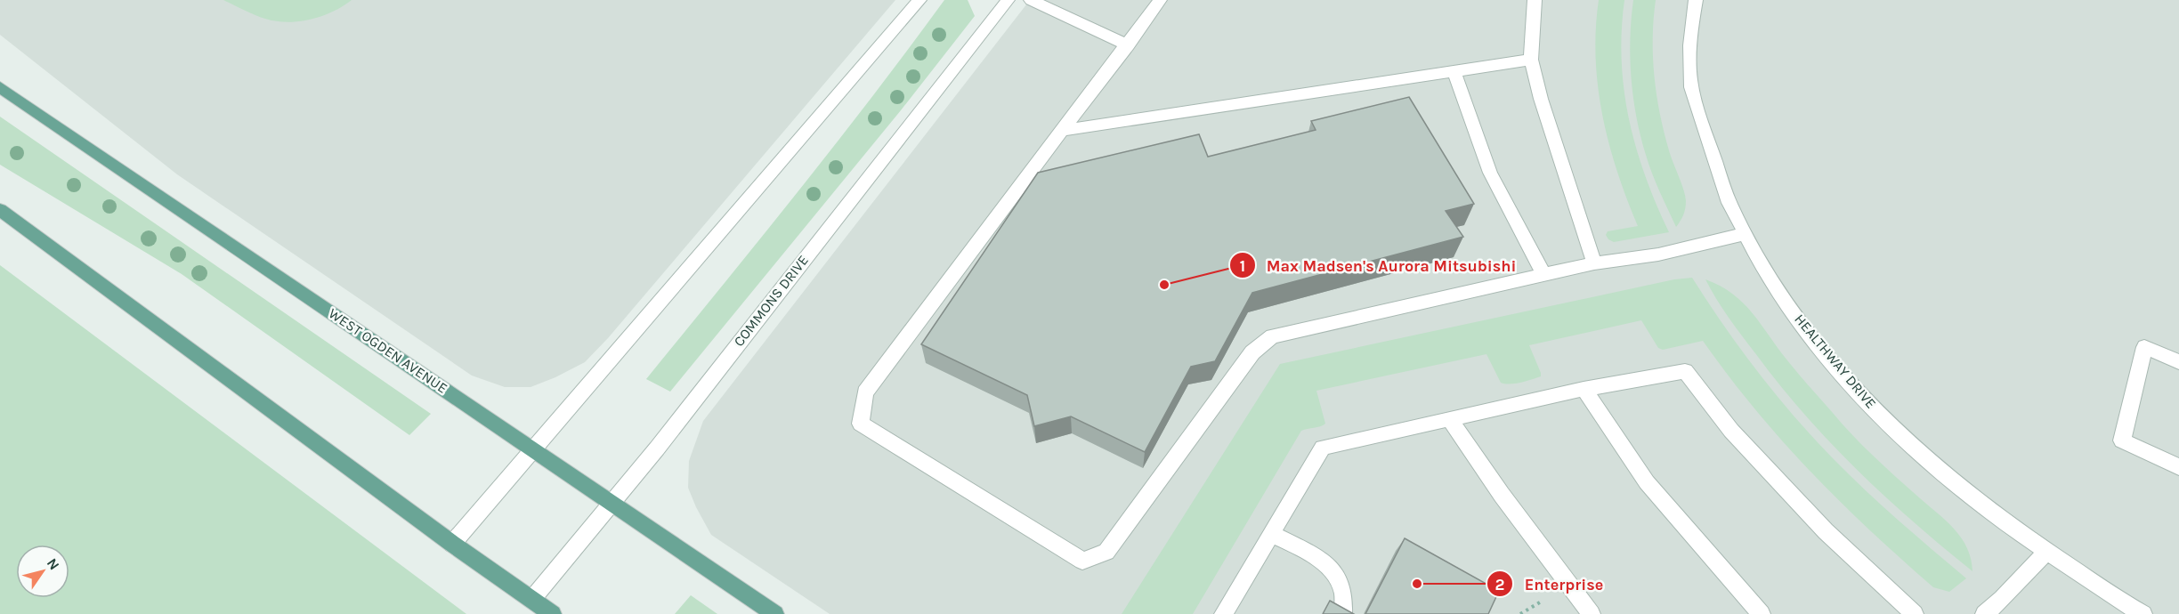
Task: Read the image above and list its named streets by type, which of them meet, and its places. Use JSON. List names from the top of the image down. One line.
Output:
{"streets":{"main road":["WEST OGDEN AVENUE"],"street":["COMMONS DRIVE","HEALTHWAY DRIVE"]},"crossings":[["COMMONS DRIVE","WEST OGDEN AVENUE"]],"places":["Max Madsen's Aurora Mitsubishi","Enterprise"],"north":"top right"}
